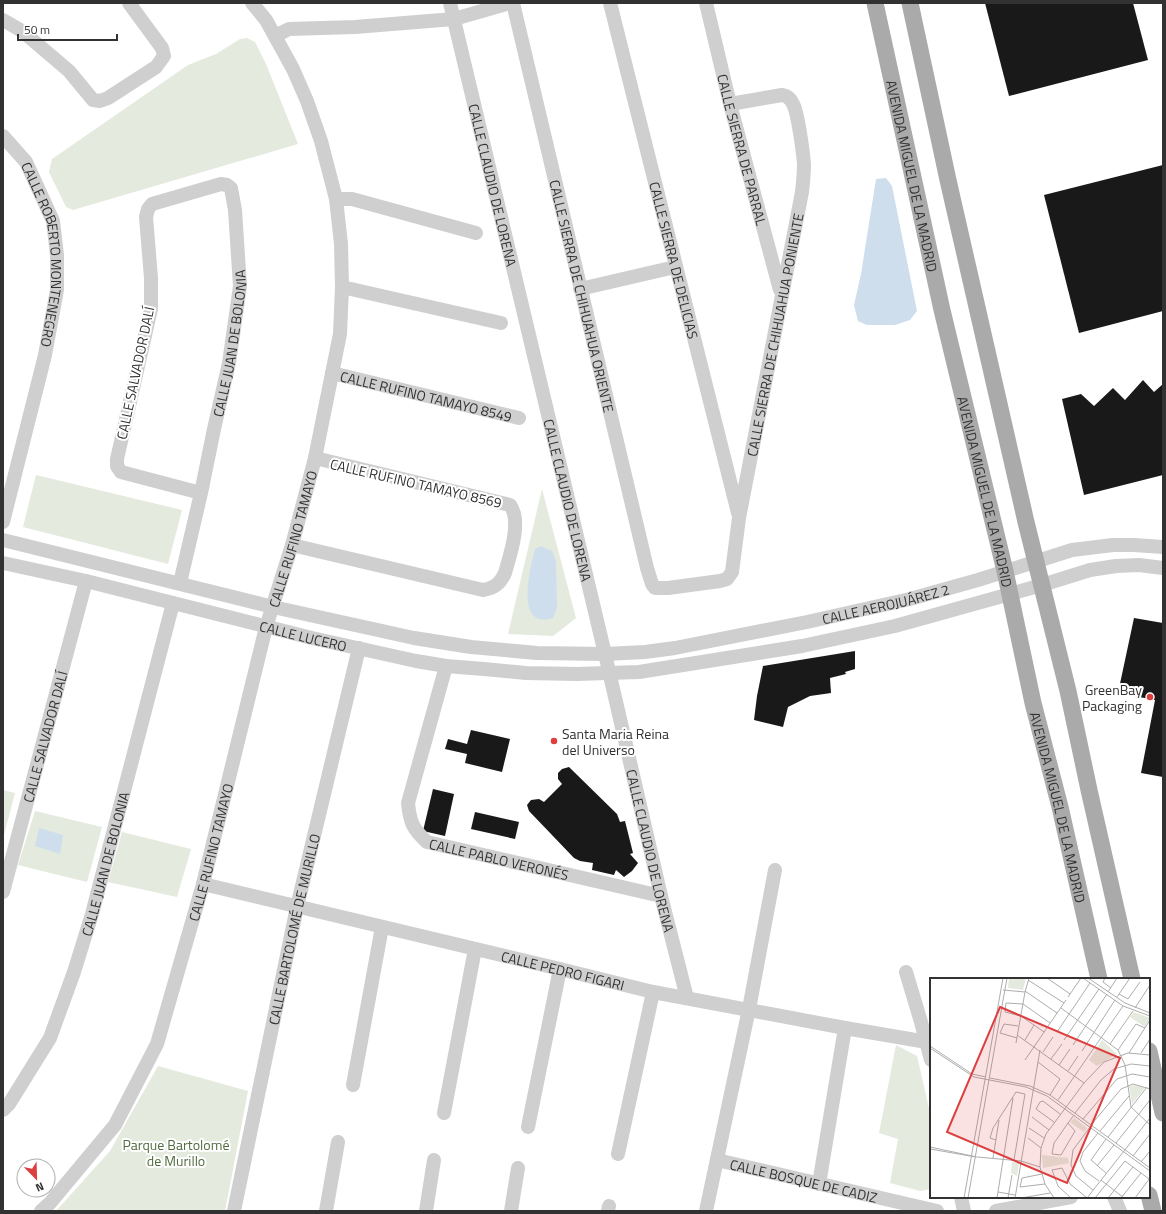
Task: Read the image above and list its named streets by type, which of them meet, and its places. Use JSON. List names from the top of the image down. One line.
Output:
{"streets":{"main road":["AVENIDA MIGUEL DE LA MADRID"],"street":["CALLE SIERRA DE PARRAL","CALLE CLAUDIO DE LORENA","CALLE ROBERTO MONTENEGRO","CALLE SIERRA DE DELICIAS","CALLE SIERRA DE CHIHUAHUA ORIENTE","CALLE SIERRA DE CHIHUAHUA PONIENTE","CALLE JUAN DE BOLONIA","CALLE SALVADOR DALÍ","CALLE RUFINO TAMAYO 8549","CALLE RUFINO TAMAYO 8569","CALLE RUFINO TAMAYO","CALLE AEROJUÁREZ 2","CALLE LUCERO","CALLE PABLO VERONÉS","CALLE BARTOLOMÉ DE MURILLO","CALLE PEDRO FIGARI","CALLE BOSQUE DE CADIZ"]},"crossings":[["CALLE SIERRA DE PARRAL","CALLE SIERRA DE CHIHUAHUA PONIENTE"],["AVENIDA MIGUEL DE LA MADRID","CALLE AEROJUÁREZ 2"],["CALLE CLAUDIO DE LORENA","CALLE AEROJUÁREZ 2"],["CALLE CLAUDIO DE LORENA","CALLE LUCERO"],["CALLE CLAUDIO DE LORENA","CALLE PABLO VERONÉS"],["CALLE CLAUDIO DE LORENA","CALLE PEDRO FIGARI"],["CALLE SIERRA DE DELICIAS","CALLE SIERRA DE CHIHUAHUA PONIENTE"],["CALLE SIERRA DE CHIHUAHUA ORIENTE","CALLE SIERRA DE CHIHUAHUA PONIENTE"],["CALLE JUAN DE BOLONIA","CALLE SALVADOR DALÍ"],["CALLE JUAN DE BOLONIA","CALLE LUCERO"],["CALLE SALVADOR DALÍ","CALLE LUCERO"],["CALLE RUFINO TAMAYO 8549","CALLE RUFINO TAMAYO"],["CALLE RUFINO TAMAYO 8569","CALLE RUFINO TAMAYO"],["CALLE RUFINO TAMAYO","CALLE LUCERO"],["CALLE RUFINO TAMAYO","CALLE PEDRO FIGARI"],["CALLE AEROJUÁREZ 2","CALLE LUCERO"],["CALLE LUCERO","CALLE PABLO VERONÉS"],["CALLE LUCERO","CALLE BARTOLOMÉ DE MURILLO"],["CALLE BARTOLOMÉ DE MURILLO","CALLE PEDRO FIGARI"]],"parks":["Parque Bartolomé de Murillo"],"places":["GreenBay Packaging","Santa Maria Reina del Universo"],"scale_bar":"50 m","north":"bottom right"}
